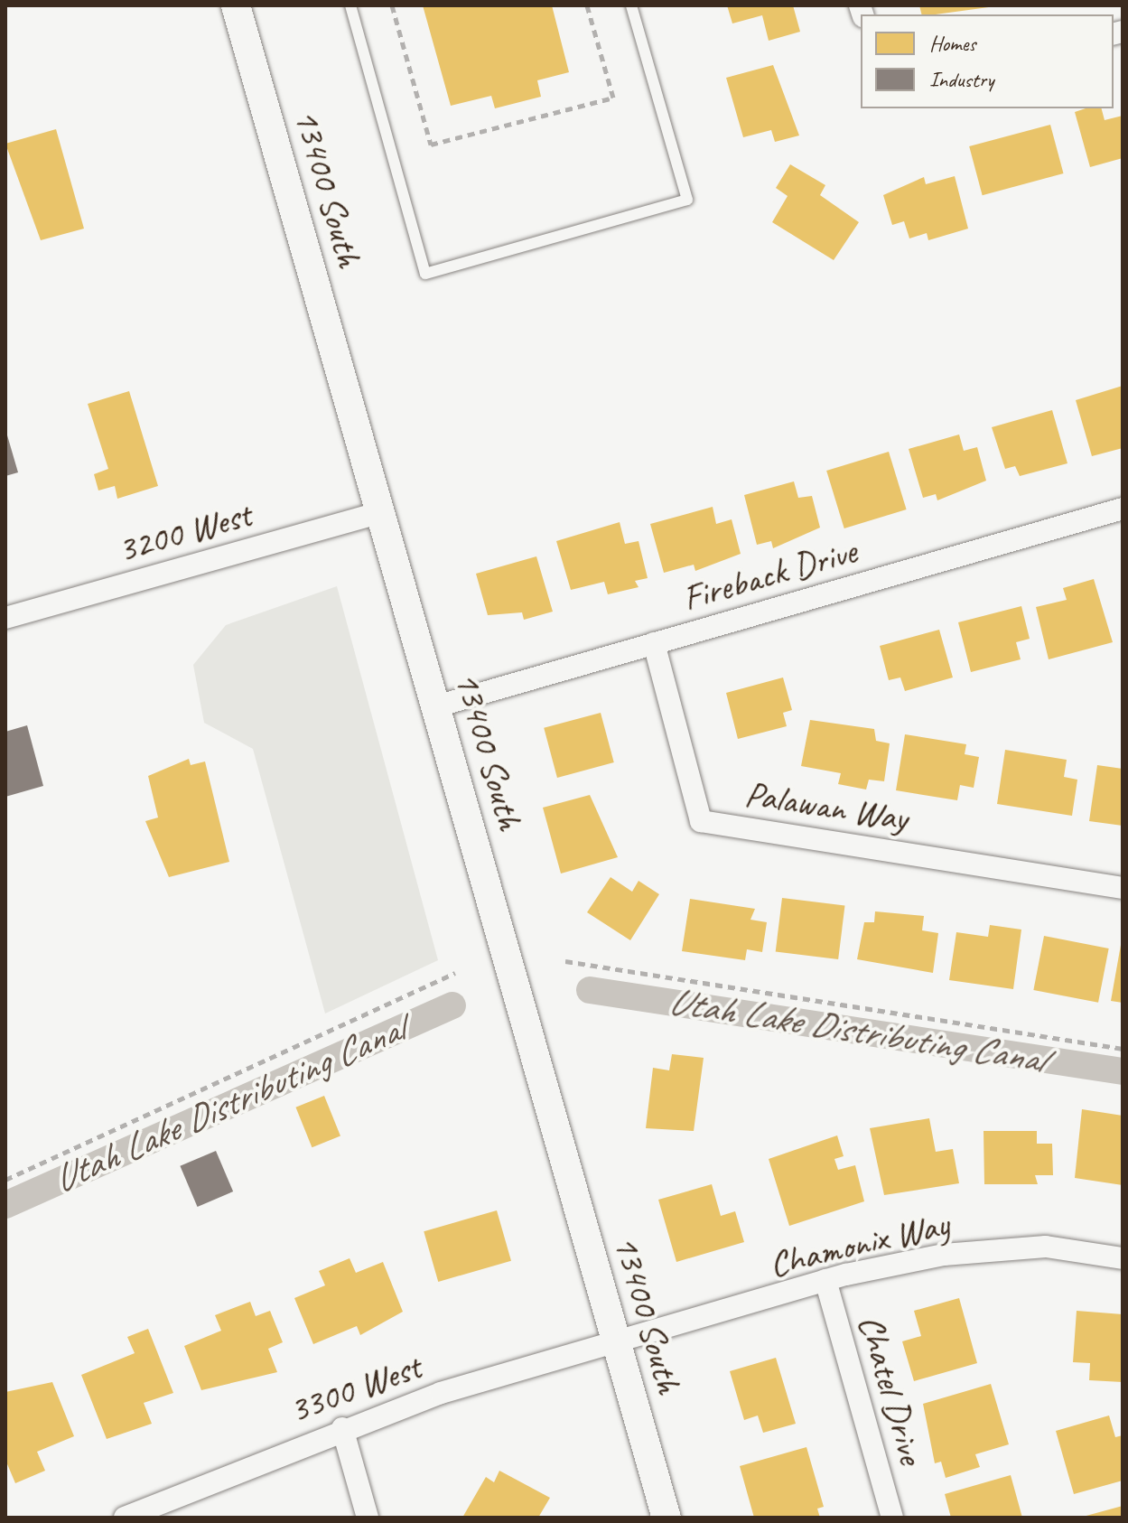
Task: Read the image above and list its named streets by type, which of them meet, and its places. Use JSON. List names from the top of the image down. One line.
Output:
{"streets":{"main road":["13400 South"],"street":["3200 West","Fireback Drive","Palawan Way","Chamonix Way","3300 West","Chatel Drive"]},"crossings":[["13400 South","3200 West"],["13400 South","Fireback Drive"],["13400 South","Chamonix Way"],["13400 South","3300 West"],["Fireback Drive","Palawan Way"],["Chamonix Way","3300 West"],["Chamonix Way","Chatel Drive"]],"water":["Utah Lake Distributing Canal"],"legend":["Homes","Industry"]}
